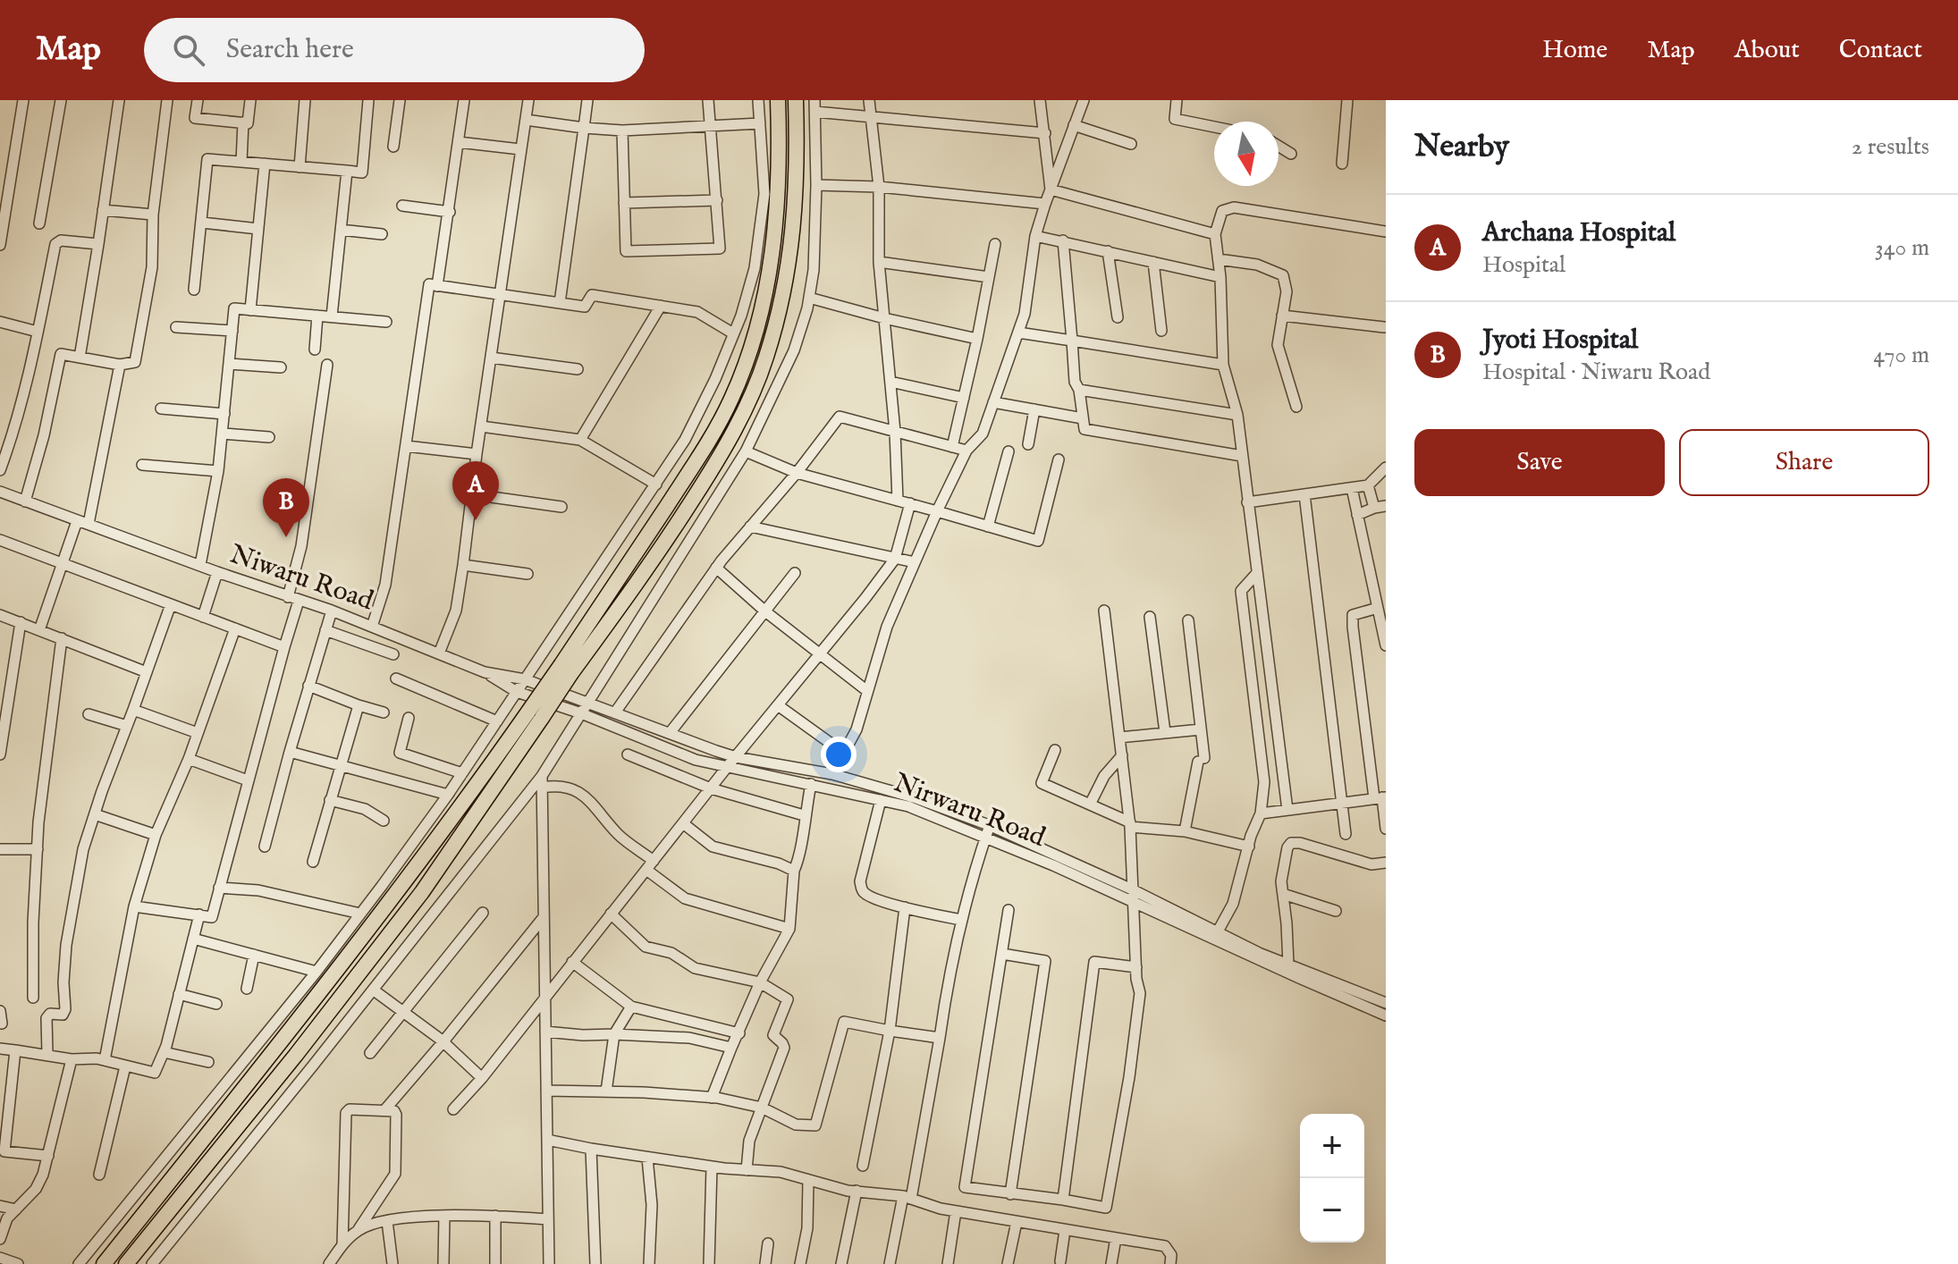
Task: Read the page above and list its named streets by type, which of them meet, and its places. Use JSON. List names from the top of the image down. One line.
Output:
{"streets":{"street":["Niwaru Road","Nirwaru Road"]},"crossings":[["Niwaru Road","Nirwaru Road"]],"north":"bottom","page":{"header":"Map","search":"Search here","nav":["Home","Map","About","Contact"],"heading":["Nearby","2 results"],"list":[{"mark":"A","name":"Archana Hospital","note":"Hospital","value":"340 m"},{"mark":"B","name":"Jyoti Hospital","note":"Hospital · Niwaru Road","value":"470 m"}],"buttons":["Save","Share"],"pins":["A","B"],"map_buttons":["+","−"]}}
